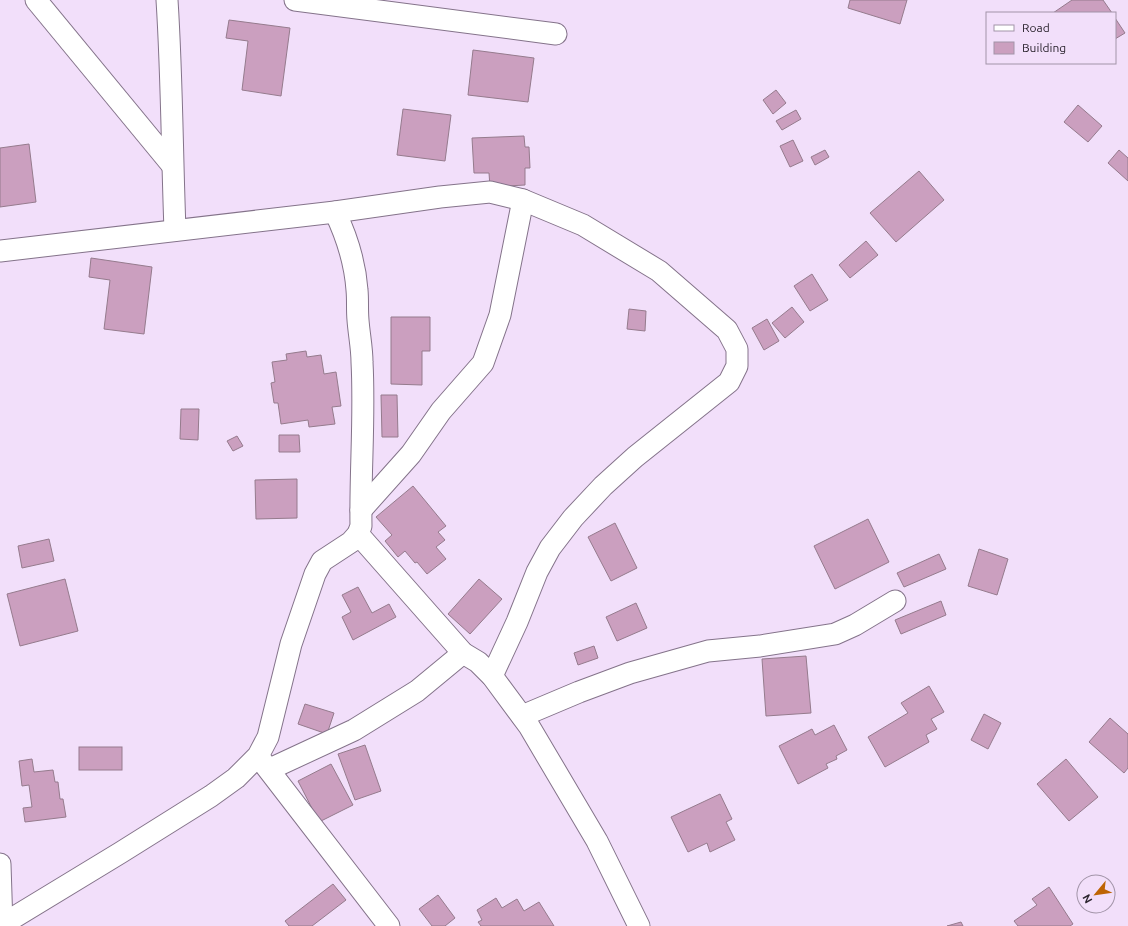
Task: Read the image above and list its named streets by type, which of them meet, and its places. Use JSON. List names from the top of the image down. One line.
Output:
{"legend":["Road","Building"],"north":"bottom left"}
